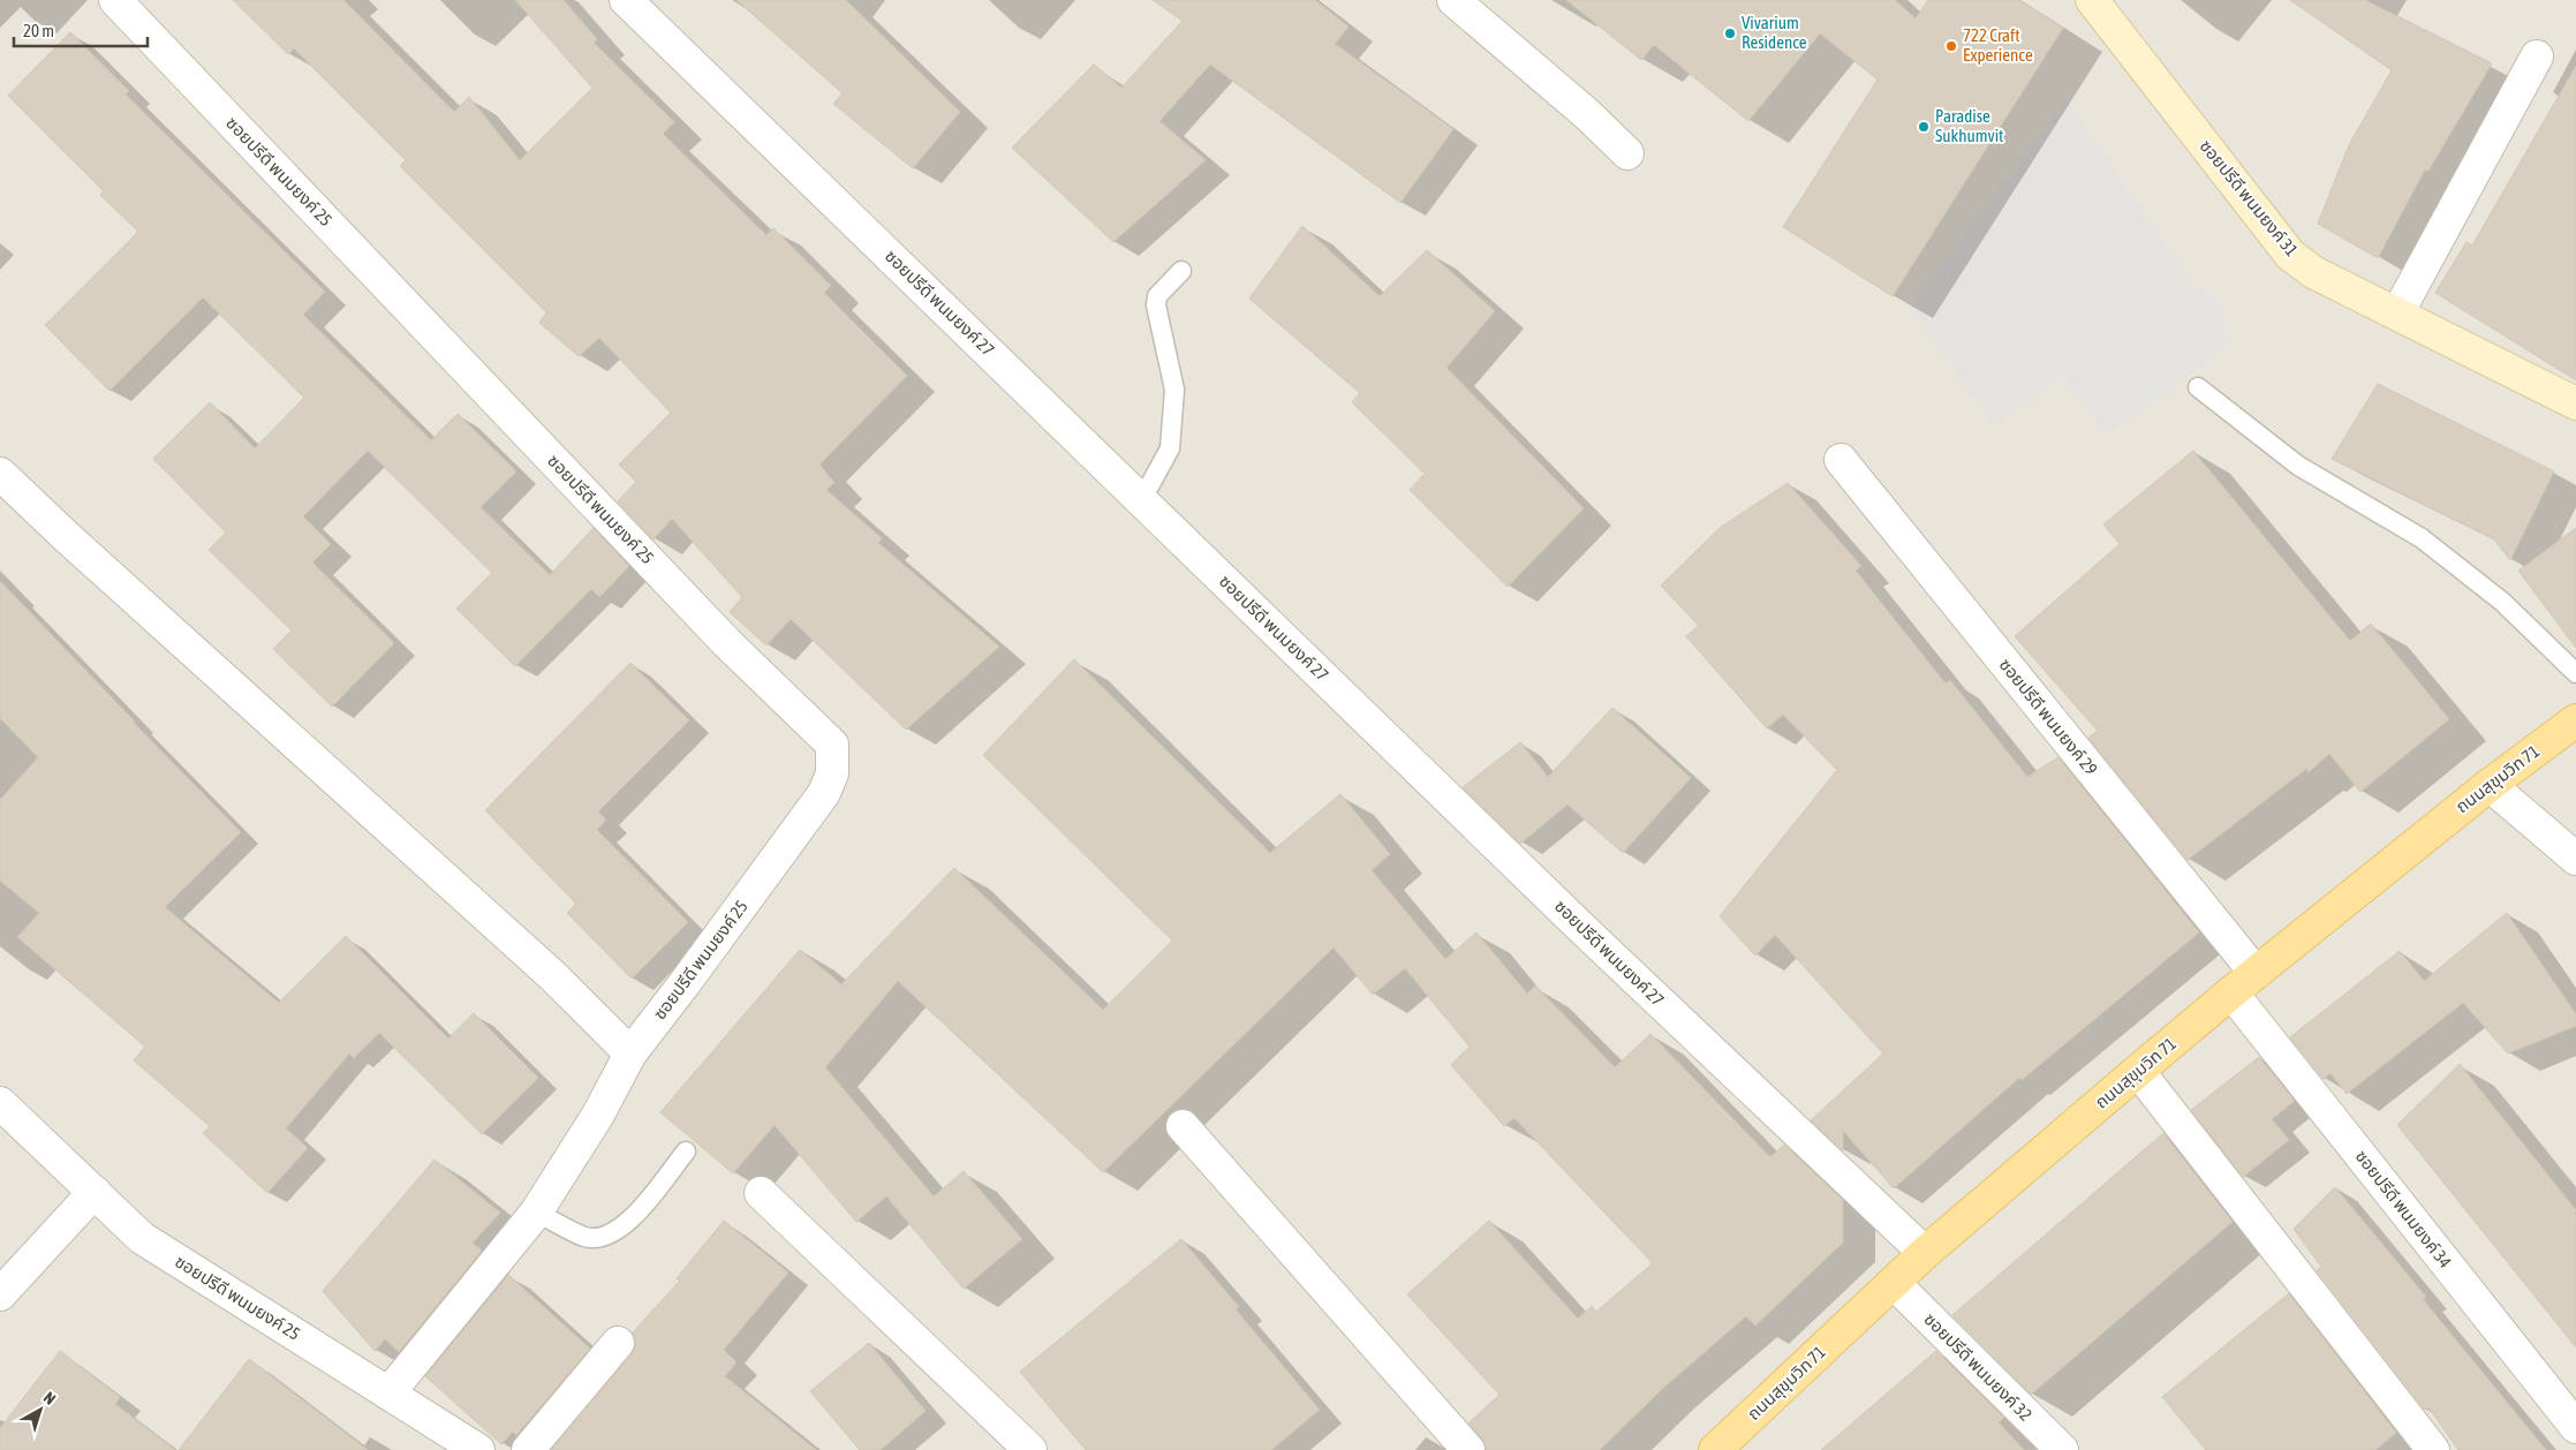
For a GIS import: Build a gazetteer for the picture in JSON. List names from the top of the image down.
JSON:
{
  "streets": {
    "main road": ["ถนนสุขุมวิท 71"],
    "street": [
      "ซอยปรีดี พนมยงค์ 25",
      "ซอยปรีดี พนมยงค์ 31",
      "ซอยปรีดี พนมยงค์ 27",
      "ซอยปรีดี พนมยงค์ 29",
      "ซอยปรีดี พนมยงค์ 34",
      "ซอยปรีดี พนมยงค์ 32"
    ]
  },
  "crossings": [
    ["ซอยปรีดี พนมยงค์ 27", "ถนนสุขุมวิท 71"],
    ["ซอยปรีดี พนมยงค์ 29", "ถนนสุขุมวิท 71"],
    ["ถนนสุขุมวิท 71", "ซอยปรีดี พนมยงค์ 34"],
    ["ถนนสุขุมวิท 71", "ซอยปรีดี พนมยงค์ 32"]
  ],
  "places": ["Vivarium Residence", "722 Craft Experience", "Paradise Sukhumvit"],
  "scale_bar": "20 m",
  "north": "top right"
}
